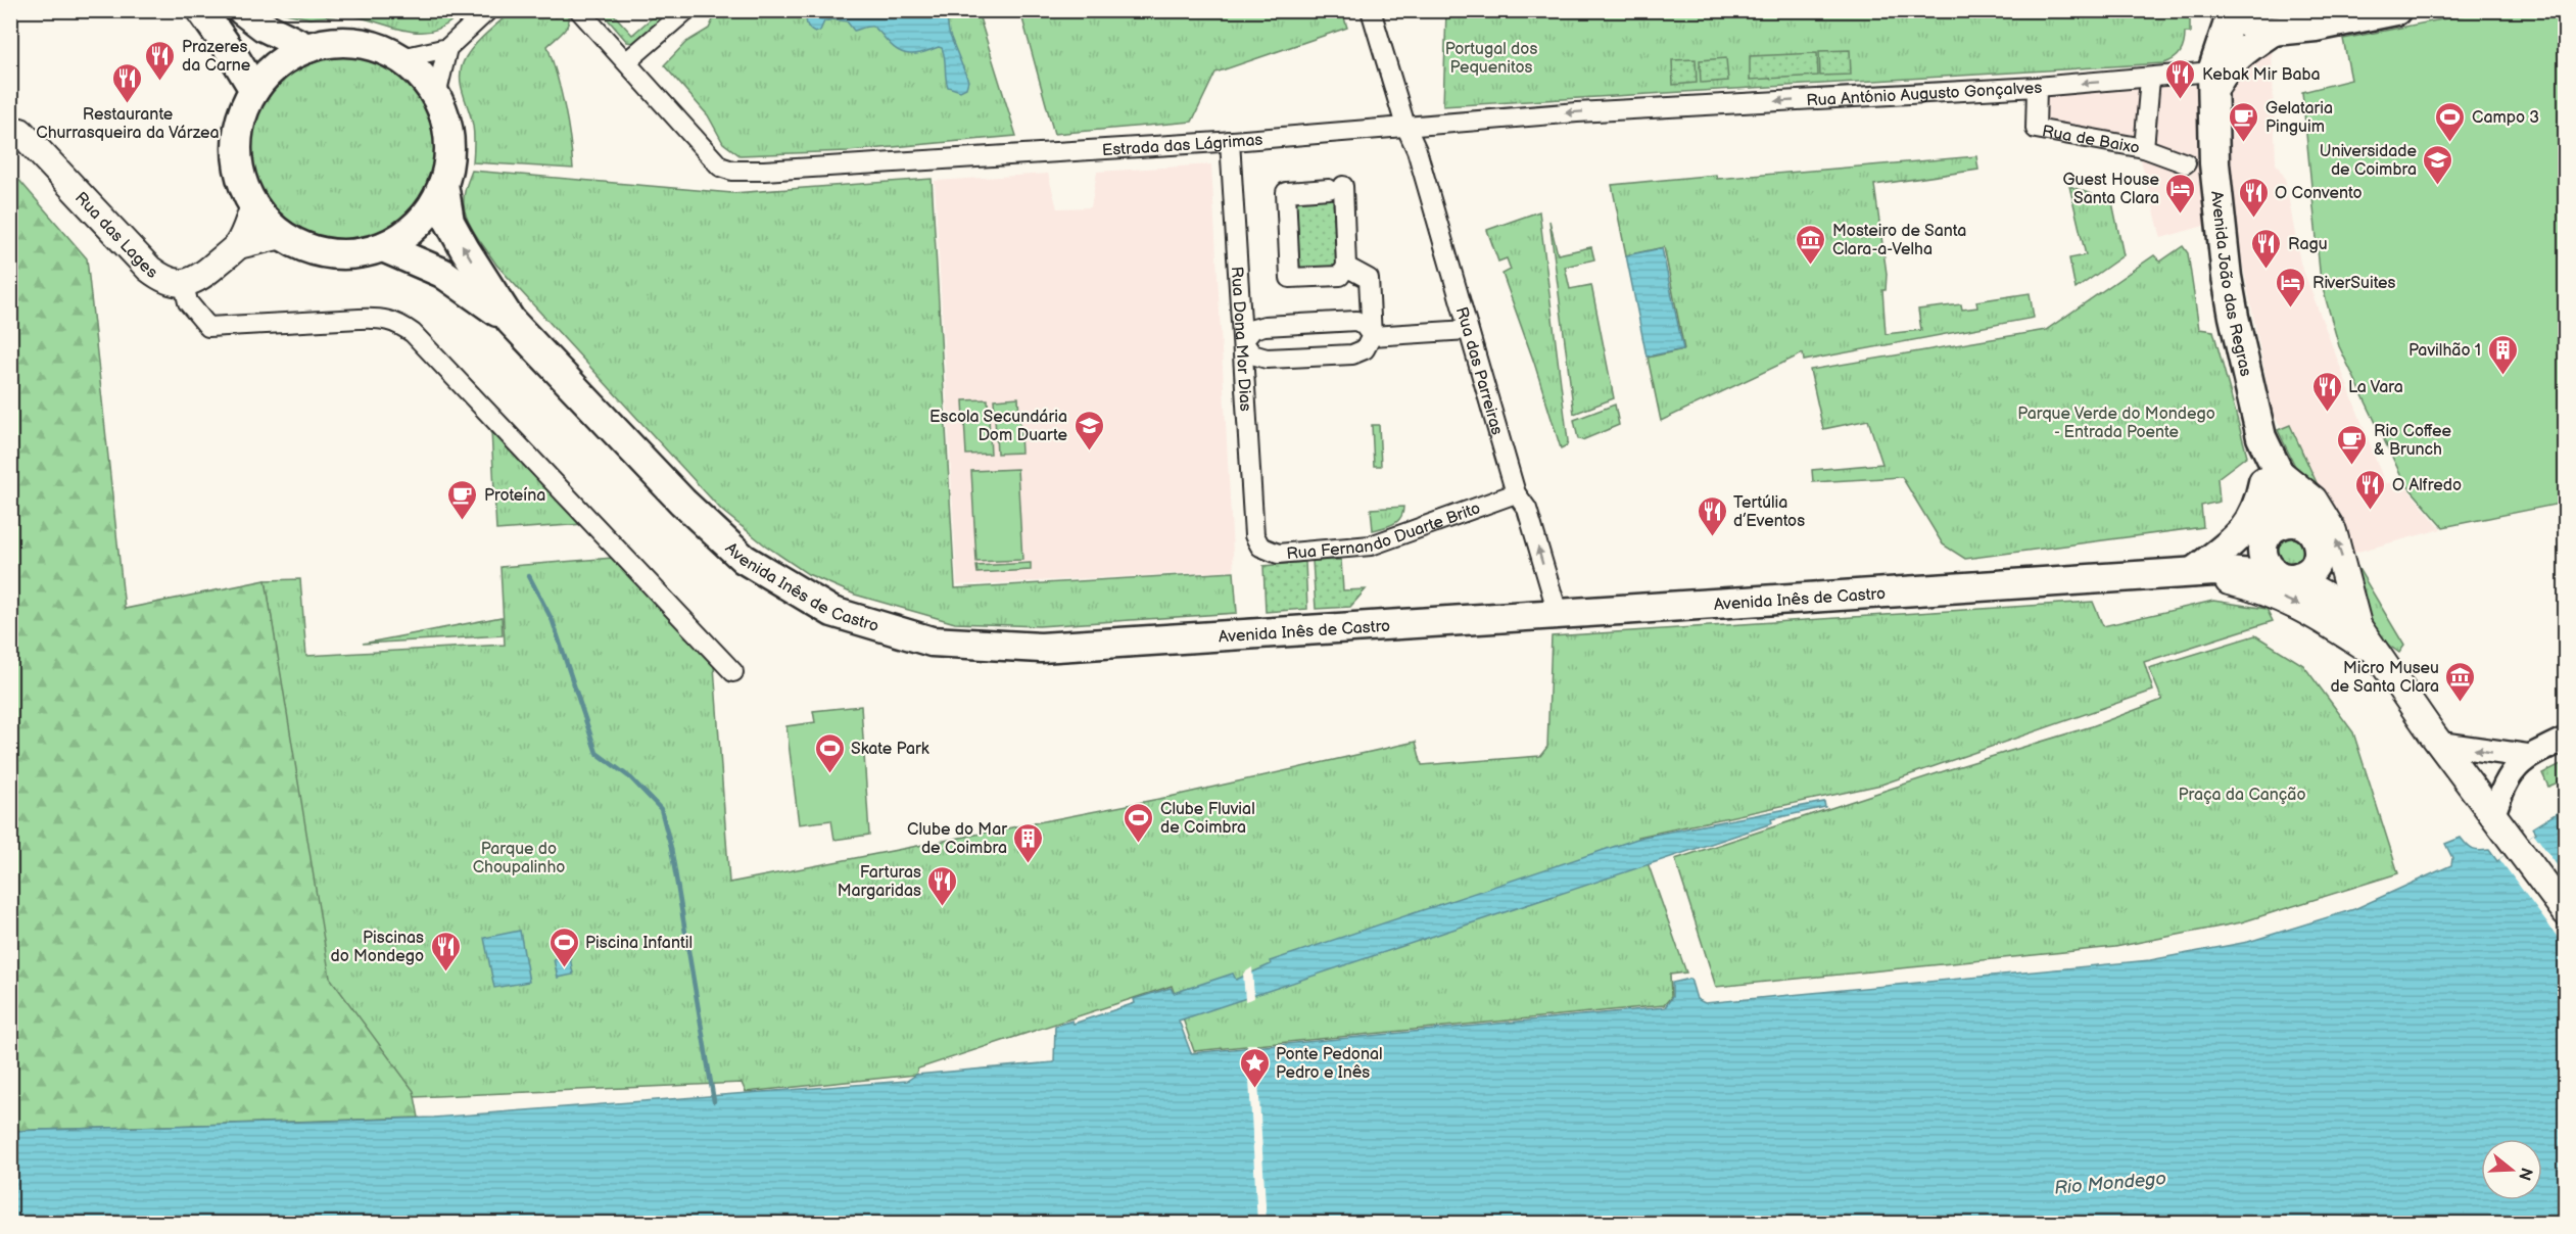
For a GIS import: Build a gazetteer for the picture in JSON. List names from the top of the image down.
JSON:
{
  "streets": {
    "main road": ["Rua das Lages", "Avenida João das Regras", "Avenida Inês de Castro"],
    "street": [
      "Rua António Augusto Gonçalves",
      "Rua de Baixo",
      "Estrada das Lágrimas",
      "Rua Dona Mor Dias",
      "Rua das Parreiras",
      "Rua Fernando Duarte Brito"
    ]
  },
  "crossings": [
    ["Rua António Augusto Gonçalves", "Rua de Baixo"],
    ["Rua António Augusto Gonçalves", "Estrada das Lágrimas"],
    ["Rua António Augusto Gonçalves", "Avenida João das Regras"],
    ["Estrada das Lágrimas", "Rua Dona Mor Dias"],
    ["Estrada das Lágrimas", "Rua das Parreiras"],
    ["Avenida João das Regras", "Avenida Inês de Castro"],
    ["Rua Dona Mor Dias", "Rua Fernando Duarte Brito"],
    ["Rua das Parreiras", "Rua Fernando Duarte Brito"],
    ["Rua das Parreiras", "Avenida Inês de Castro"]
  ],
  "one_way": ["Rua António Augusto Gonçalves"],
  "water": ["Rio Mondego"],
  "parks": [
    "Portugal dos Pequenitos",
    "Parque Verde do Mondego - Entrada Poente",
    "Praça da Canção",
    "Parque do Choupalinho"
  ],
  "places": {
    "restaurant": [
      "Prazeres da Carne",
      "Kebak Mir Baba",
      "Restaurante Churrasqueira da Várzea",
      "O Convento",
      "Ragu",
      "La Vara",
      "O Alfredo",
      "Tertúlia d’Eventos",
      "Farturas Margaridas",
      "Piscinas do Mondego"
    ],
    "cafe": ["Gelataria Pinguim", "Rio Coffee & Brunch", "Proteína"],
    "sports": [
      "Campo 3",
      "Skate Park",
      "Clube Fluvial de Coimbra",
      "Piscina Infantil"
    ],
    "school or university": ["Universidade de Coimbra", "Escola Secundária Dom Duarte"],
    "hotel": ["Guest House Santa Clara", "RiverSuites"],
    "museum": ["Mosteiro de Santa Clara-a-Velha", "Micro Museu de Santa Clara"],
    "building": ["Pavilhão 1", "Clube do Mar de Coimbra"],
    "place": ["Ponte Pedonal Pedro e Inês"]
  },
  "north": "right"
}
